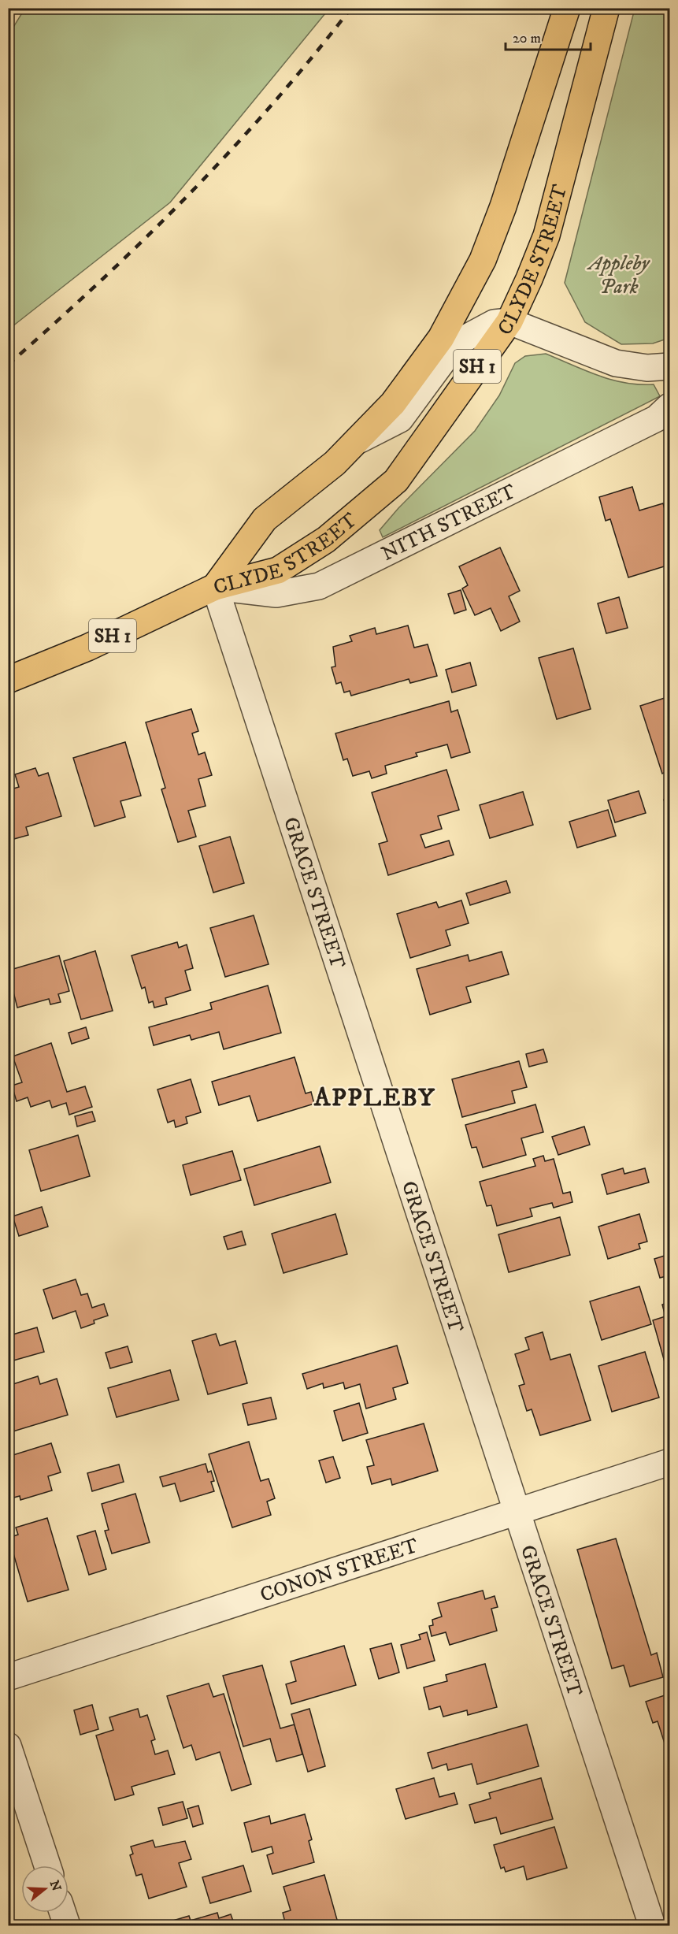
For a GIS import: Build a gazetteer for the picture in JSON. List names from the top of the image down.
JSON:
{
  "streets": {
    "highway": ["CLYDE STREET", "SH 1"],
    "street": ["NITH STREET", "GRACE STREET", "CONON STREET"]
  },
  "crossings": [
    ["CLYDE STREET", "SH 1"],
    ["CLYDE STREET", "NITH STREET"],
    ["CLYDE STREET", "GRACE STREET"],
    ["SH 1", "NITH STREET"],
    ["SH 1", "GRACE STREET"],
    ["NITH STREET", "GRACE STREET"],
    ["GRACE STREET", "CONON STREET"]
  ],
  "districts": ["APPLEBY"],
  "parks": ["Appleby Park"],
  "scale_bar": "20 m",
  "north": "right"
}
